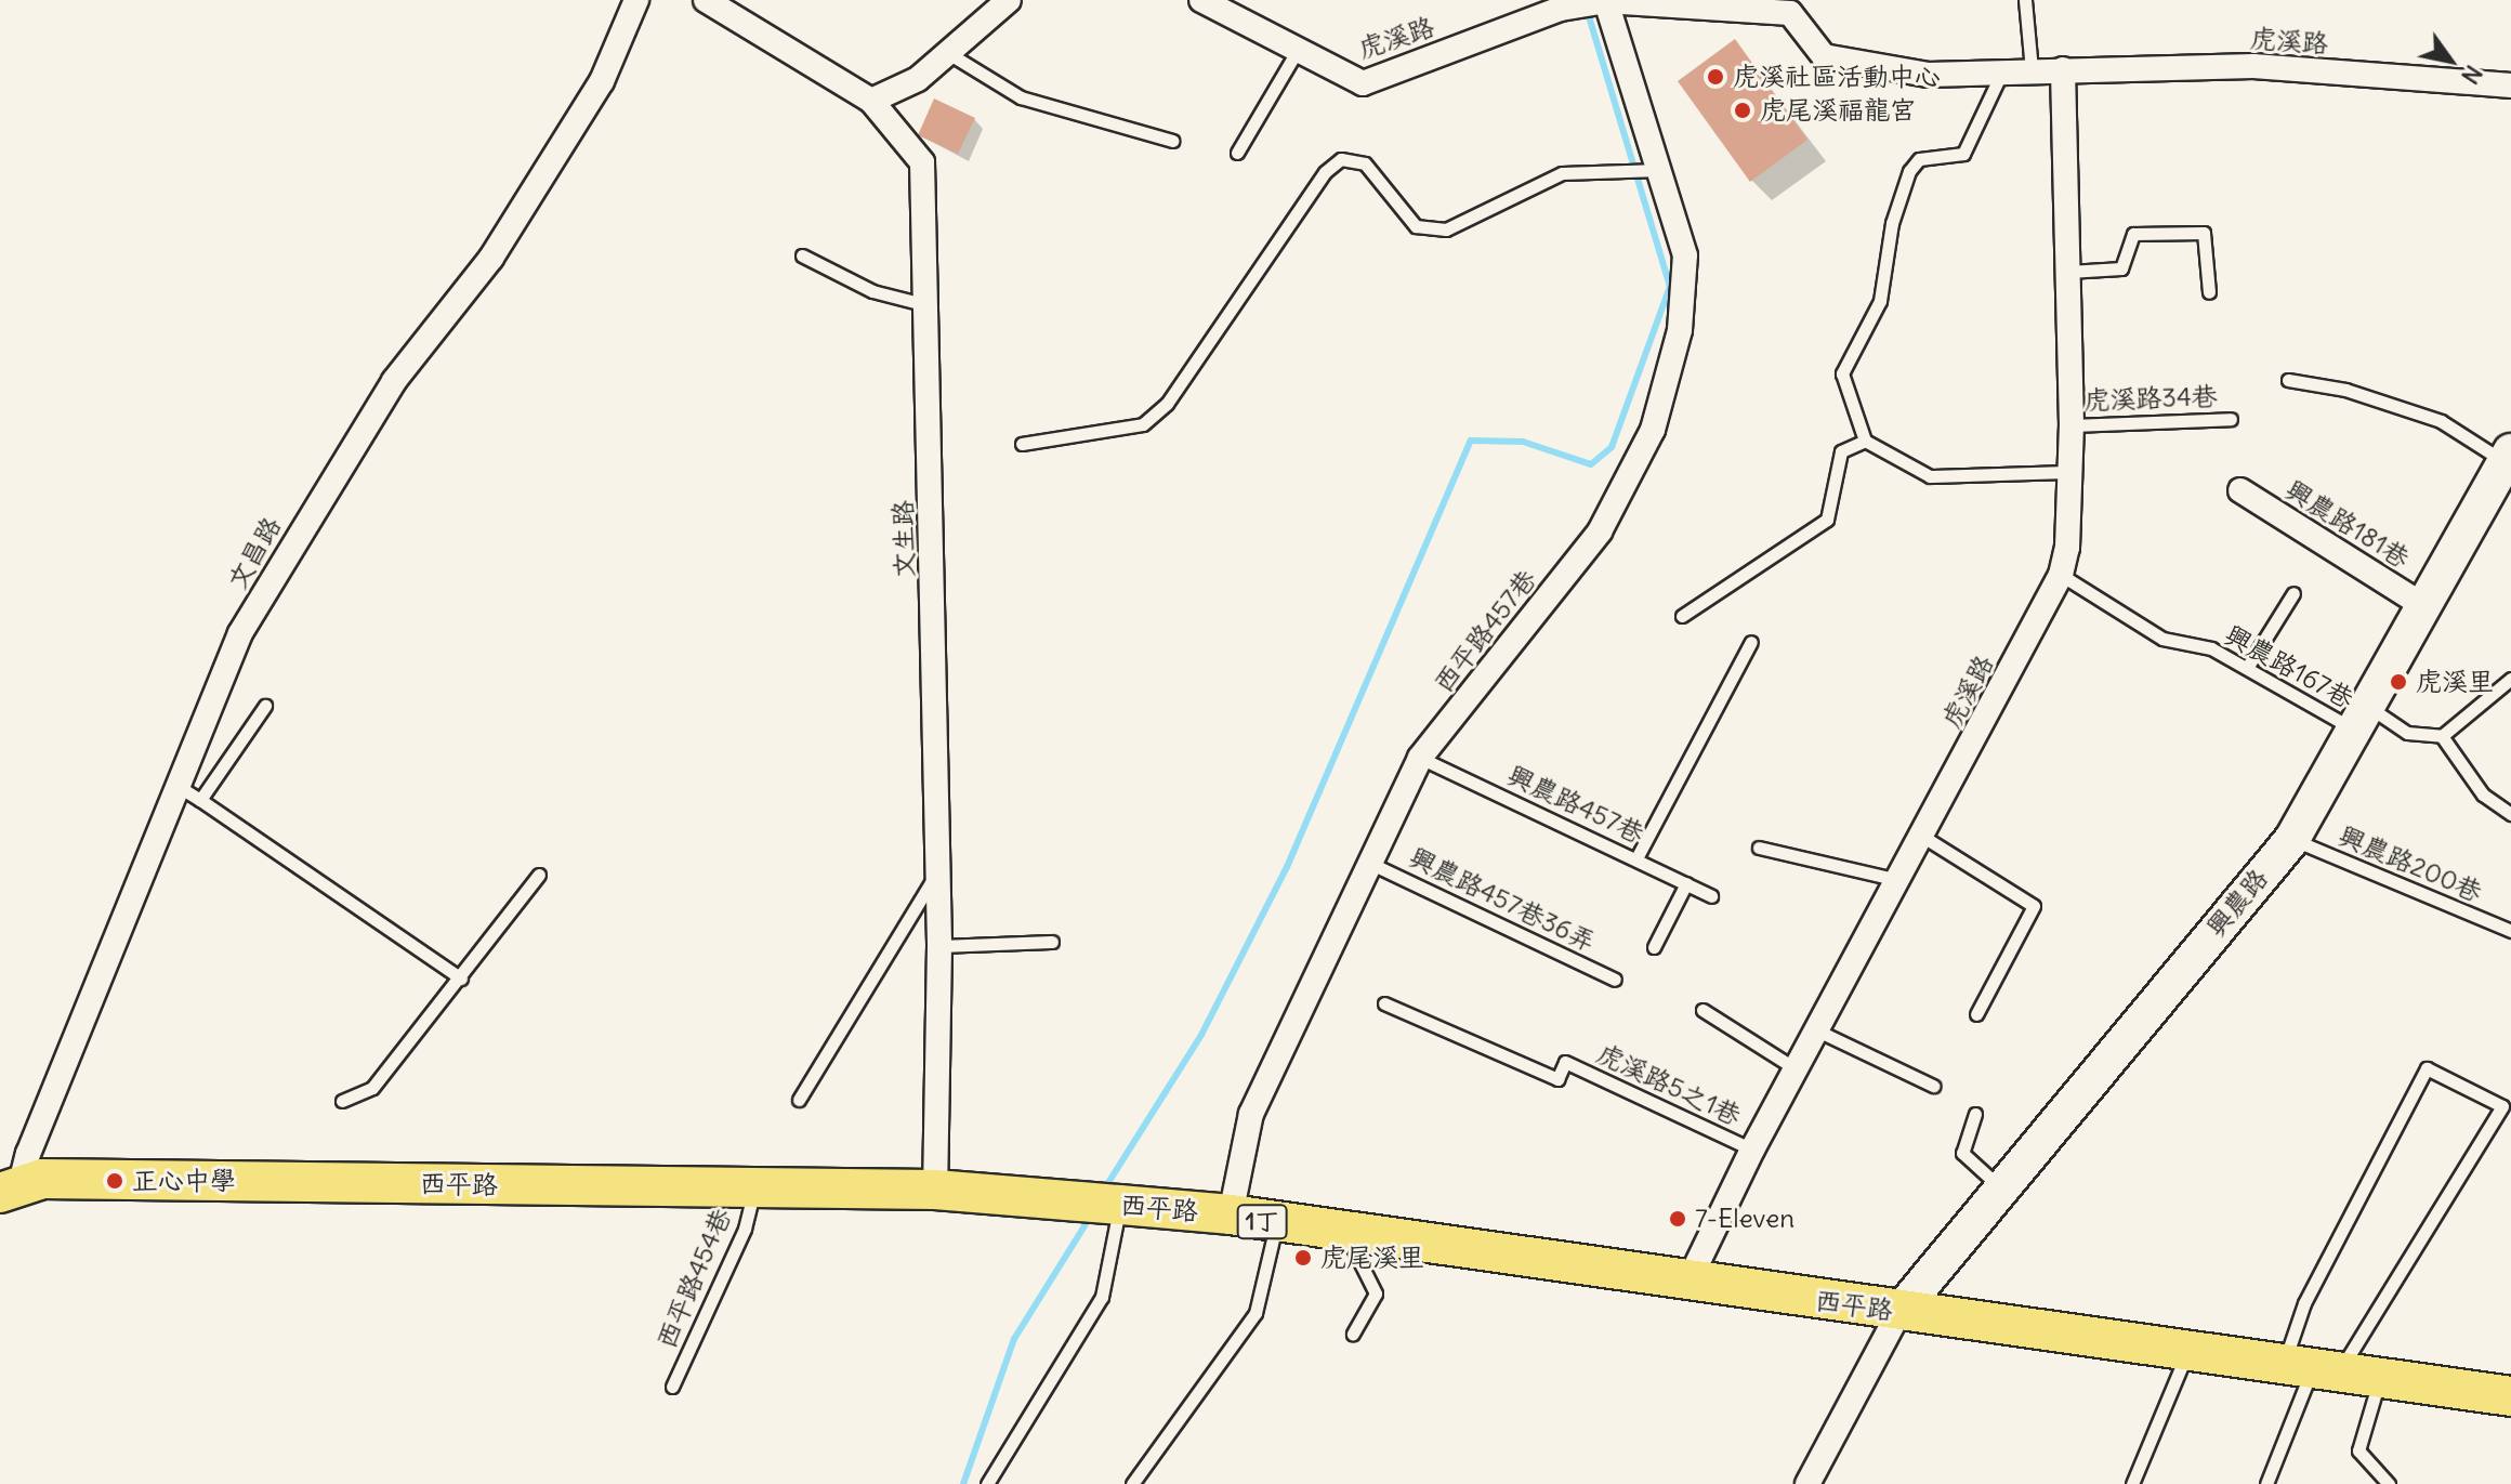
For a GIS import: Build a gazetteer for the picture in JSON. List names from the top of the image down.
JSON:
{
  "streets": {
    "main road": ["西平路", "1丁"],
    "street": [
      "虎溪路",
      "興農路181巷",
      "文生路",
      "文昌路",
      "西平路457巷",
      "興農路"
    ],
    "lane": [
      "虎溪路34巷",
      "興農路167巷",
      "興農路457巷",
      "興農路200巷",
      "興農路457巷36弄",
      "虎溪路5之1巷",
      "西平路454巷"
    ]
  },
  "crossings": [
    ["虎溪路", "虎溪路34巷"],
    ["虎溪路", "西平路457巷"],
    ["虎溪路", "興農路167巷"],
    ["虎溪路", "虎溪路5之1巷"],
    ["虎溪路", "西平路"],
    ["興農路181巷", "興農路"],
    ["文生路", "西平路"],
    ["文昌路", "西平路"],
    ["西平路457巷", "興農路457巷"],
    ["西平路457巷", "興農路457巷36弄"],
    ["西平路457巷", "西平路"],
    ["興農路167巷", "興農路"],
    ["興農路200巷", "興農路"],
    ["興農路", "西平路"],
    ["西平路", "西平路454巷"]
  ],
  "places": [
    "虎溪社區活動中心",
    "虎尾溪福龍宮",
    "虎溪里",
    "正心中學",
    "7-Eleven",
    "虎尾溪里"
  ],
  "north": "bottom right"
}
